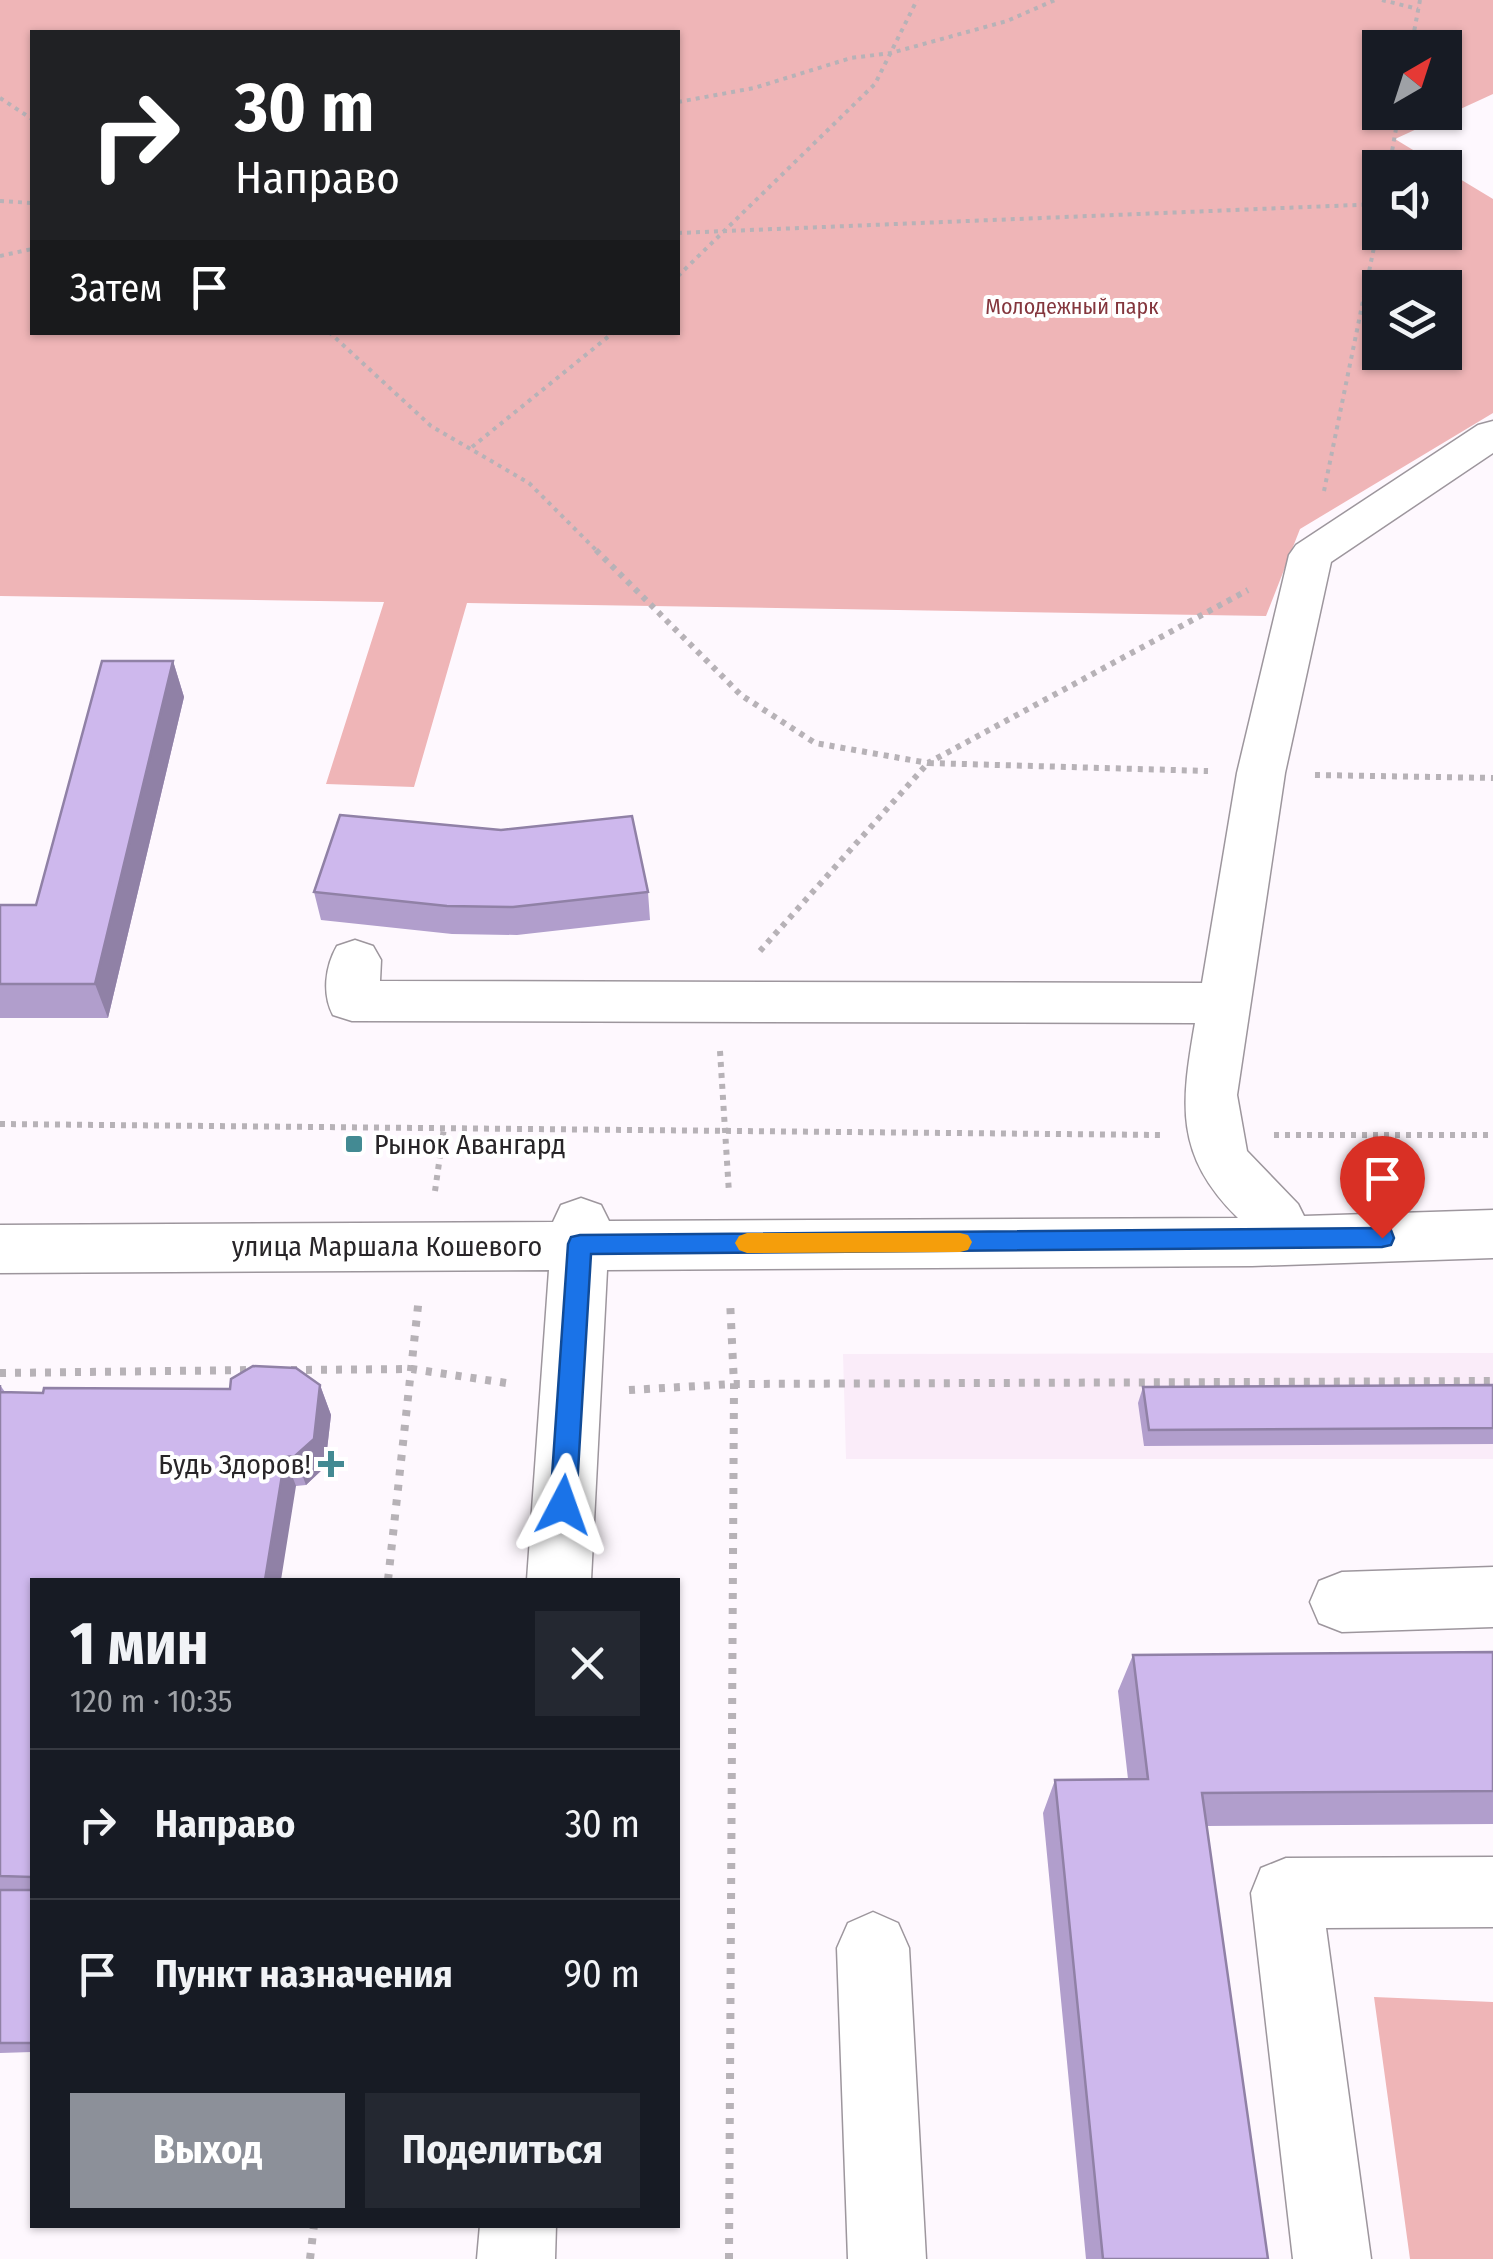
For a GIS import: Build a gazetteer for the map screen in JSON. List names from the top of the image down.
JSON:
{
  "streets": {
    "street": ["улица Маршала Кошевого"]
  },
  "parks": ["Молодежный парк"],
  "places": {
    "transit": ["Рынок Авангард"],
    "health": ["Будь Здоров!"]
  },
  "north": "top right",
  "page": {
    "turn": ["30 m", "Направо"],
    "then": "Затем",
    "heading": ["1 мин", "120 m · 10:35"],
    "list": [
      {
        "name": "Направо",
        "value": "30 m"
      },
      {
        "name": "Пункт назначения",
        "value": "90 m"
      }
    ],
    "buttons": ["Выход", "Поделиться"]
  }
}
